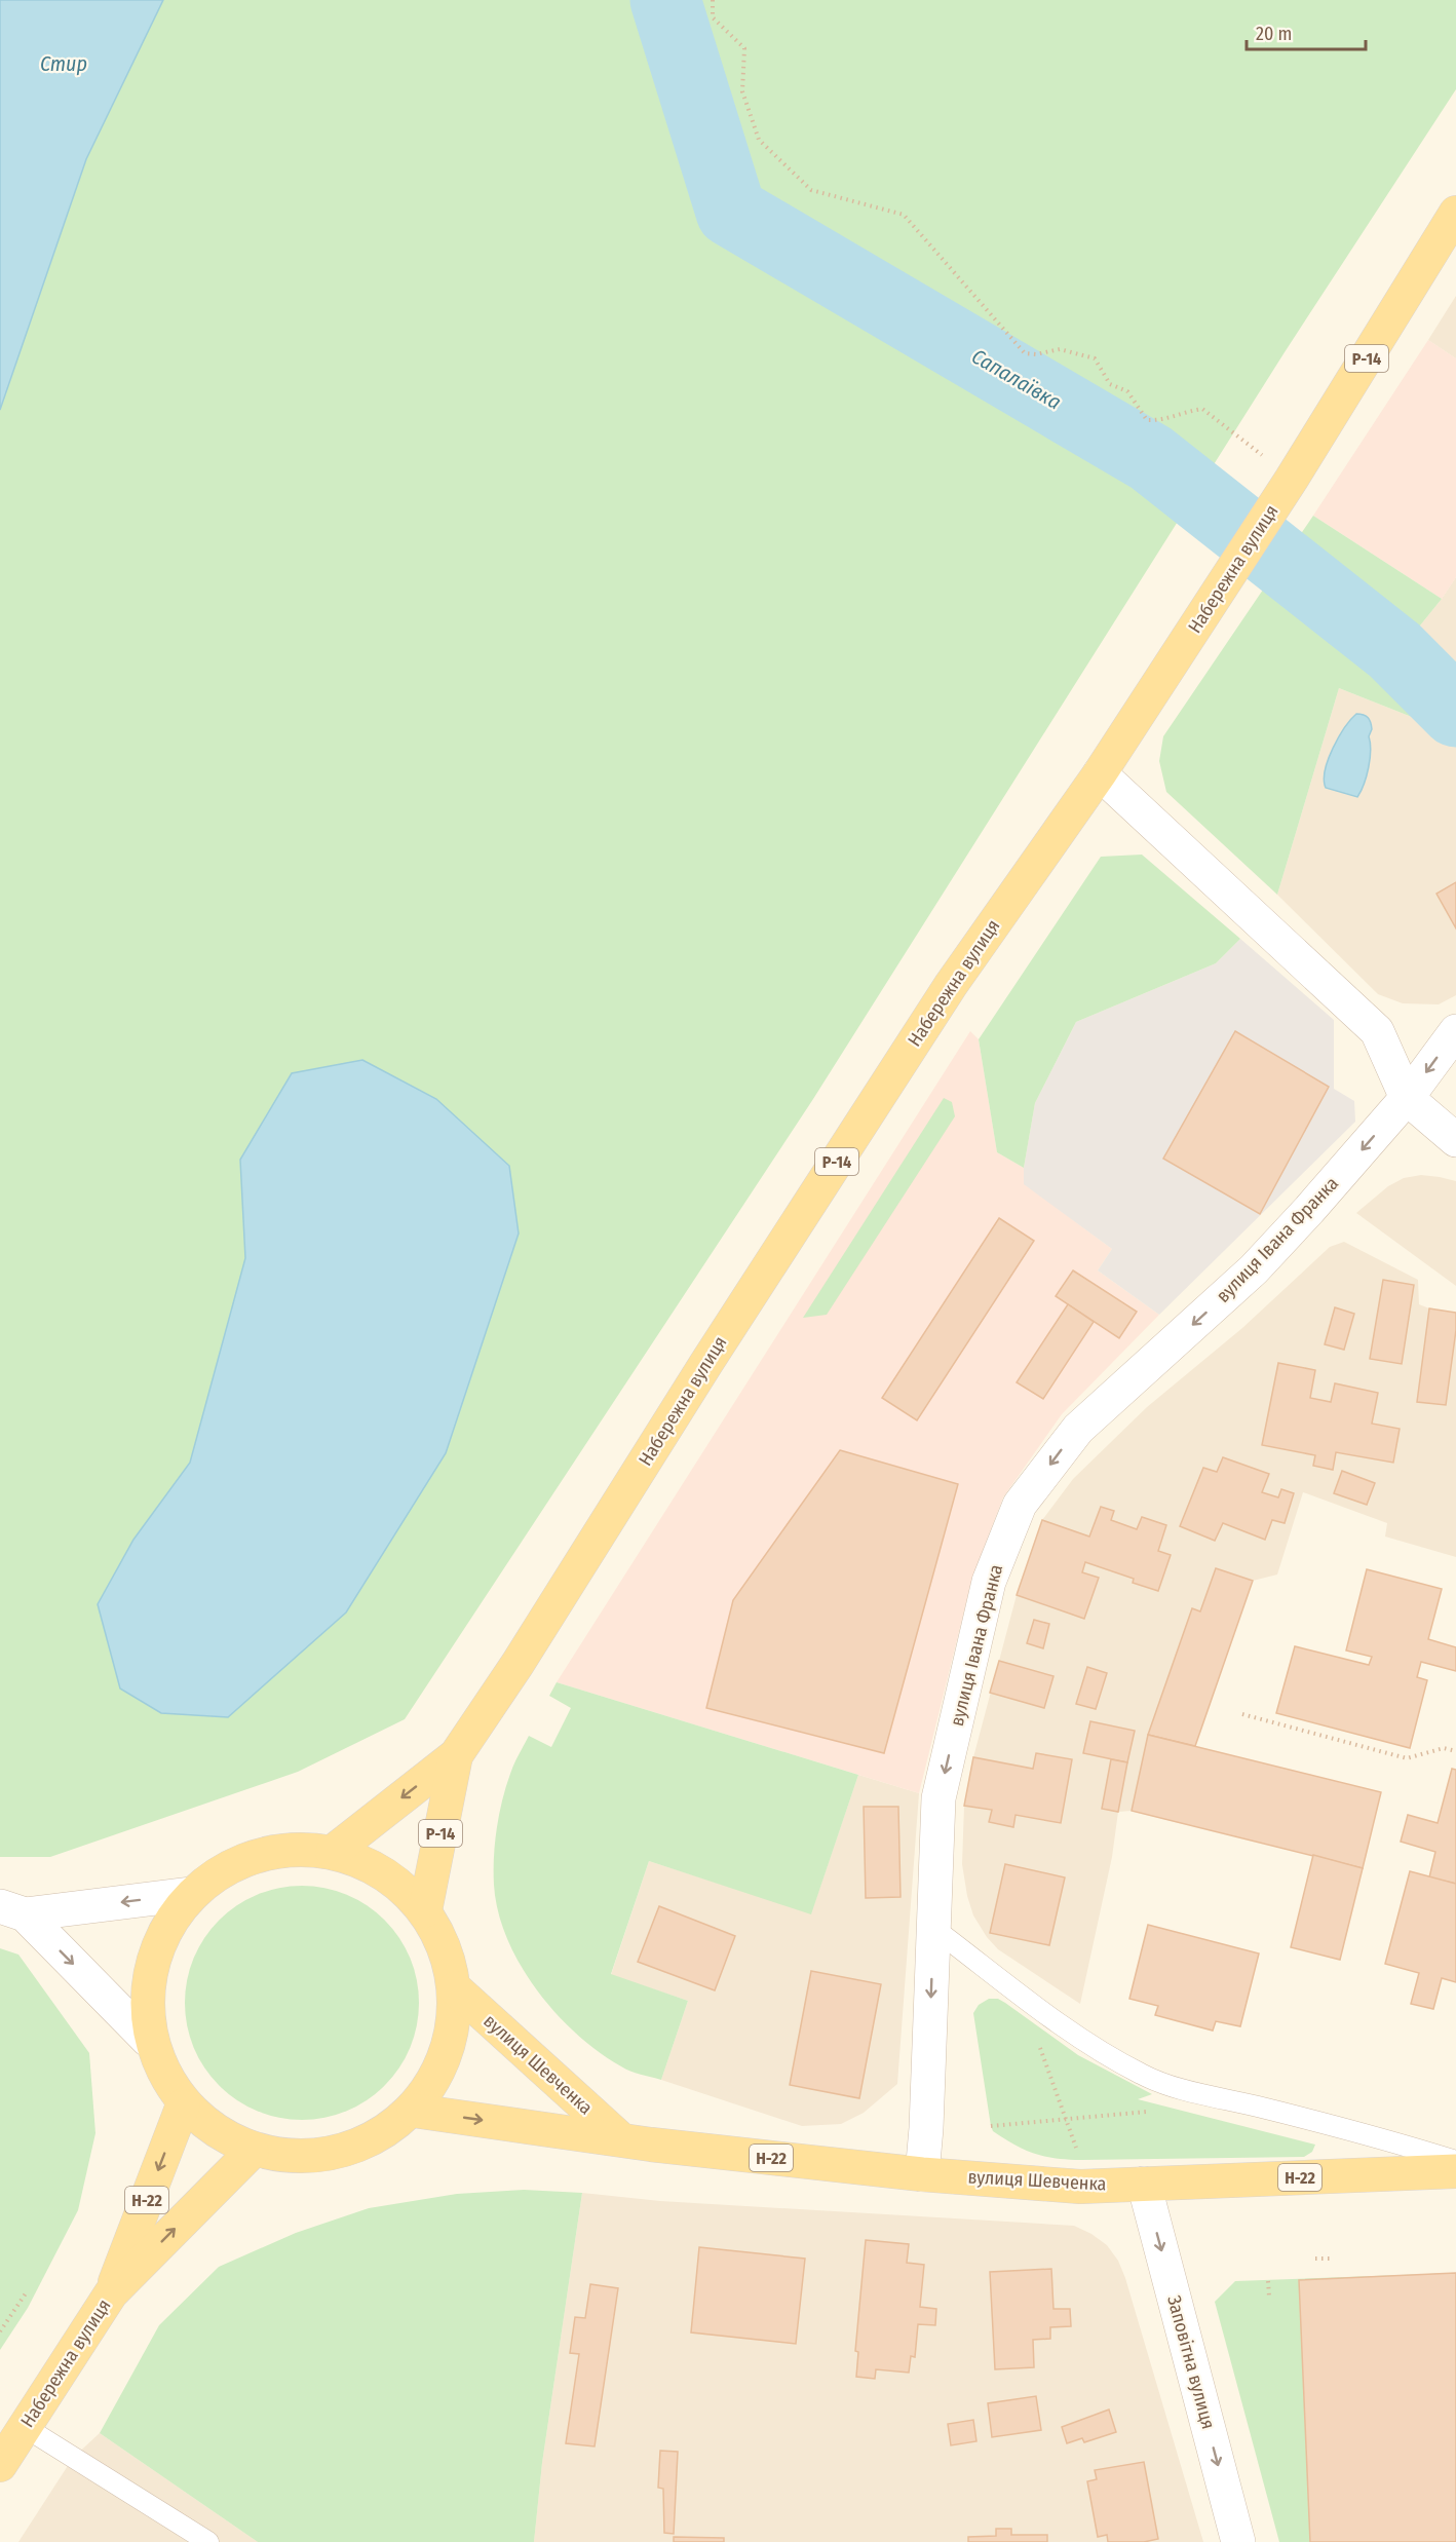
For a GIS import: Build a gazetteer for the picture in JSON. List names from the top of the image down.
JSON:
{
  "streets": {
    "main road": [
      "Р-14",
      "Набережна вулиця",
      "вулиця Шевченка",
      "Н-22"
    ],
    "street": ["вулиця Івана Франка", "Заповітна вулиця"]
  },
  "crossings": [
    ["вулиця Івана Франка", "вулиця Шевченка"],
    ["вулиця Шевченка", "Заповітна вулиця"]
  ],
  "one_way": ["вулиця Івана Франка", "Заповітна вулиця"],
  "water": ["Стир", "Сапалаївка"],
  "scale_bar": "20 m"
}
